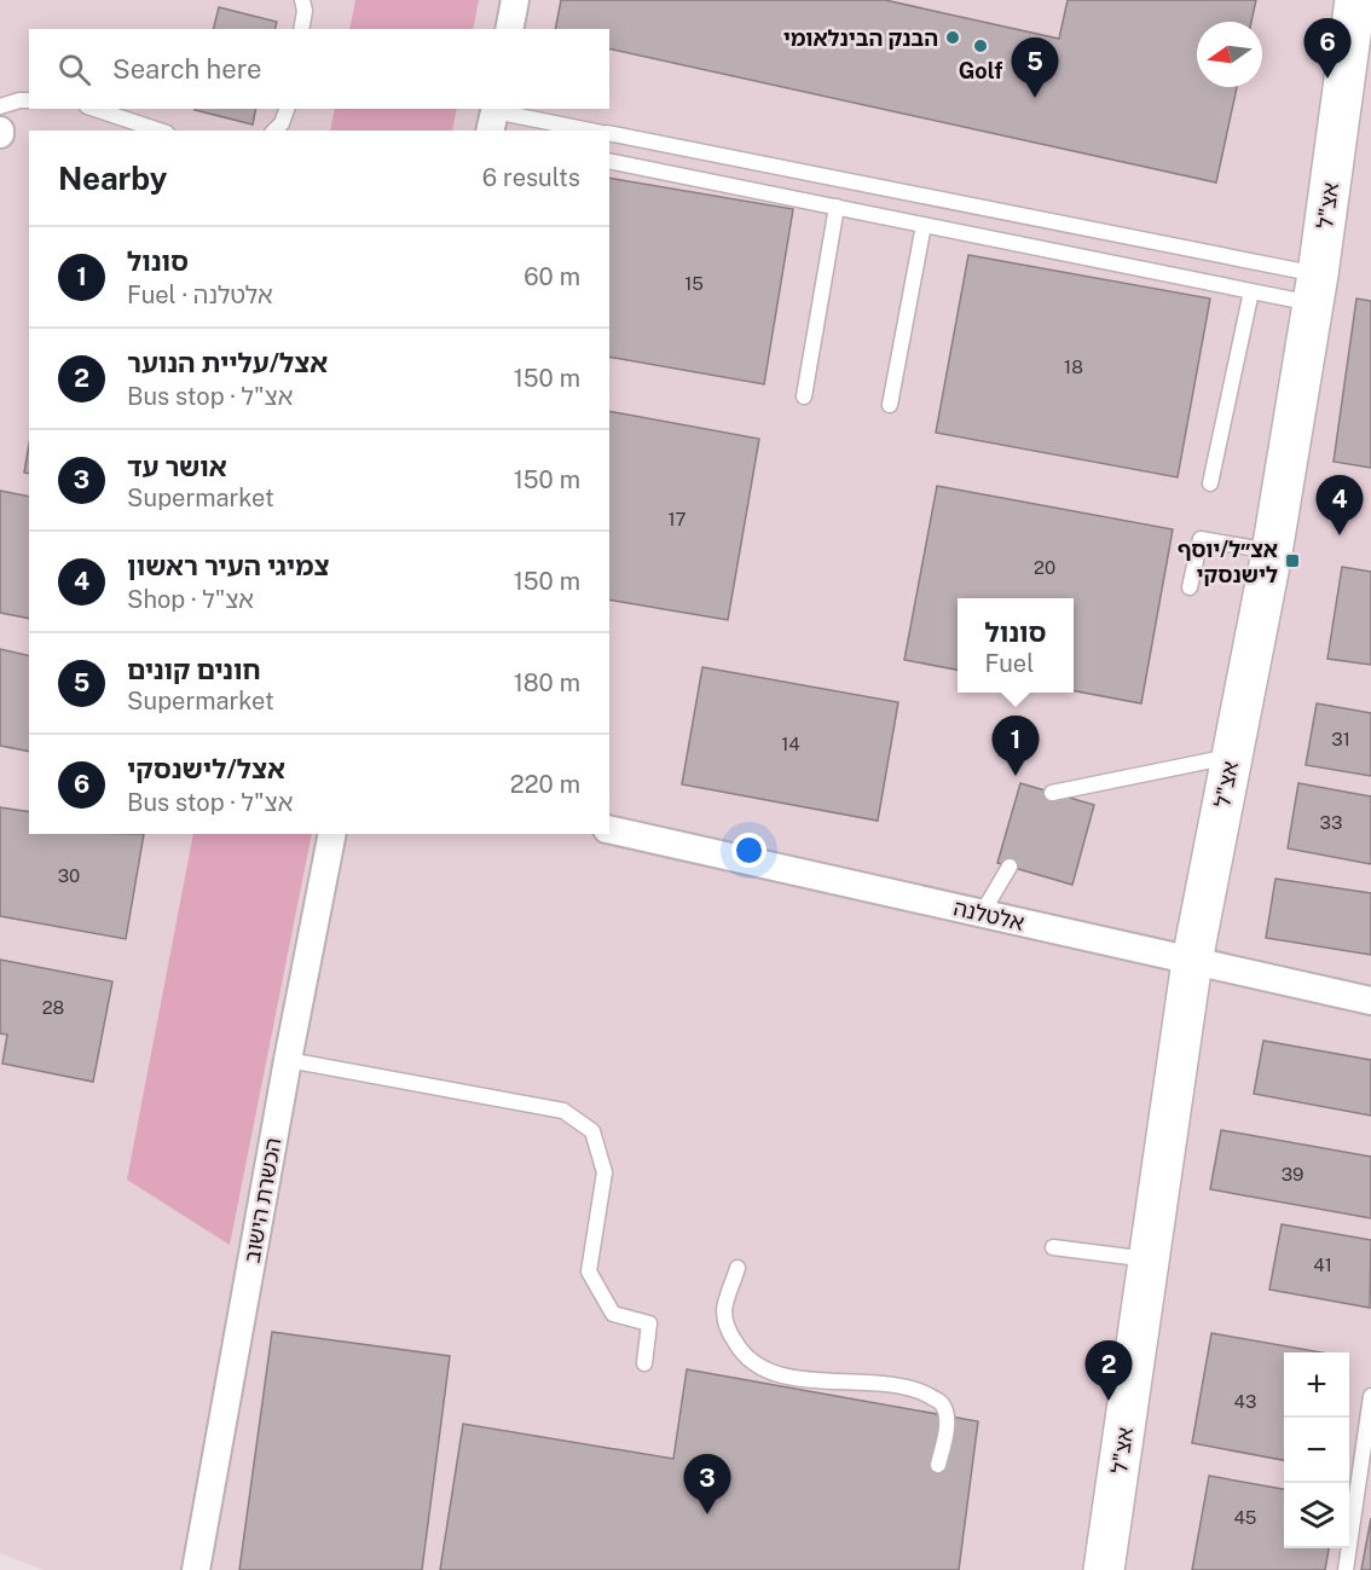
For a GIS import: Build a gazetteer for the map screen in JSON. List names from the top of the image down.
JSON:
{
  "streets": {
    "street": ["אצ\"ל", "אלטלנה", "הכשרת הישוב"]
  },
  "crossings": [
    ["אצ\"ל", "אלטלנה"]
  ],
  "places": {
    "other": ["הבנק הבינלאומי", "Golf"],
    "transit": ["אצ״ל/יוסף לישנסקי"]
  },
  "house_numbers": [
    "15",
    "18",
    "17",
    "20",
    "31",
    "14",
    "33",
    "30",
    "28",
    "39",
    "41",
    "43",
    "45"
  ],
  "north": "left",
  "page": {
    "pins": [
      "6",
      "5",
      "4",
      "1",
      "2",
      "3"
    ],
    "search": "Search here",
    "heading": ["Nearby", "6 results"],
    "list": [
      {
        "mark": "1",
        "name": "סונול",
        "note": "Fuel · אלטלנה",
        "value": "60 m"
      },
      {
        "mark": "2",
        "name": "אצל/עליית הנוער",
        "note": "Bus stop · אצ\"ל",
        "value": "150 m"
      },
      {
        "mark": "3",
        "name": "אושר עד",
        "note": "Supermarket",
        "value": "150 m"
      },
      {
        "mark": "4",
        "name": "צמיגי העיר ראשון",
        "note": "Shop · אצ\"ל",
        "value": "150 m"
      },
      {
        "mark": "5",
        "name": "חונים קונים",
        "note": "Supermarket",
        "value": "180 m"
      },
      {
        "mark": "6",
        "name": "אצל/לישנסקי",
        "note": "Bus stop · אצ\"ל",
        "value": "220 m"
      }
    ],
    "popup": ["סונול", "Fuel"],
    "map_buttons": ["+", "−"]
  }
}
